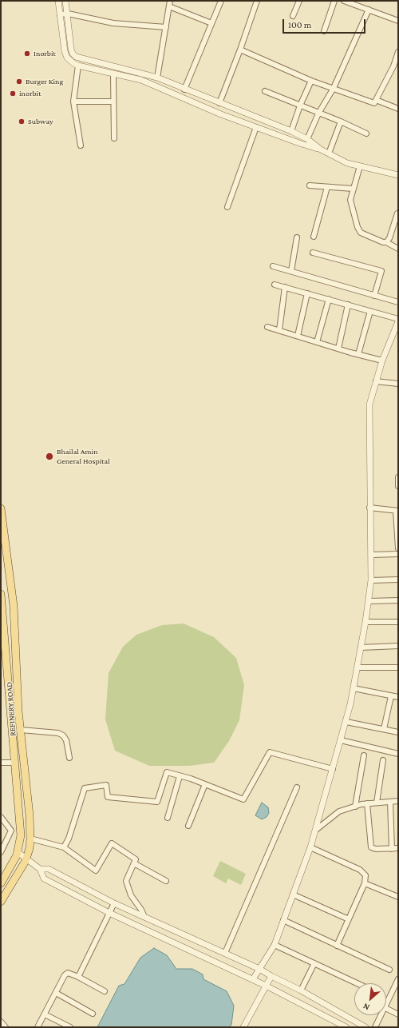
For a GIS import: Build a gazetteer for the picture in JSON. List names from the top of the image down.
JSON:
{
  "streets": {
    "main road": ["REFINERY ROAD"]
  },
  "places": [
    "Inorbit",
    "Burger King",
    "inorbit",
    "Subway",
    "Bhailal Amin General Hospital"
  ],
  "scale_bar": "100 m",
  "north": "bottom left"
}
